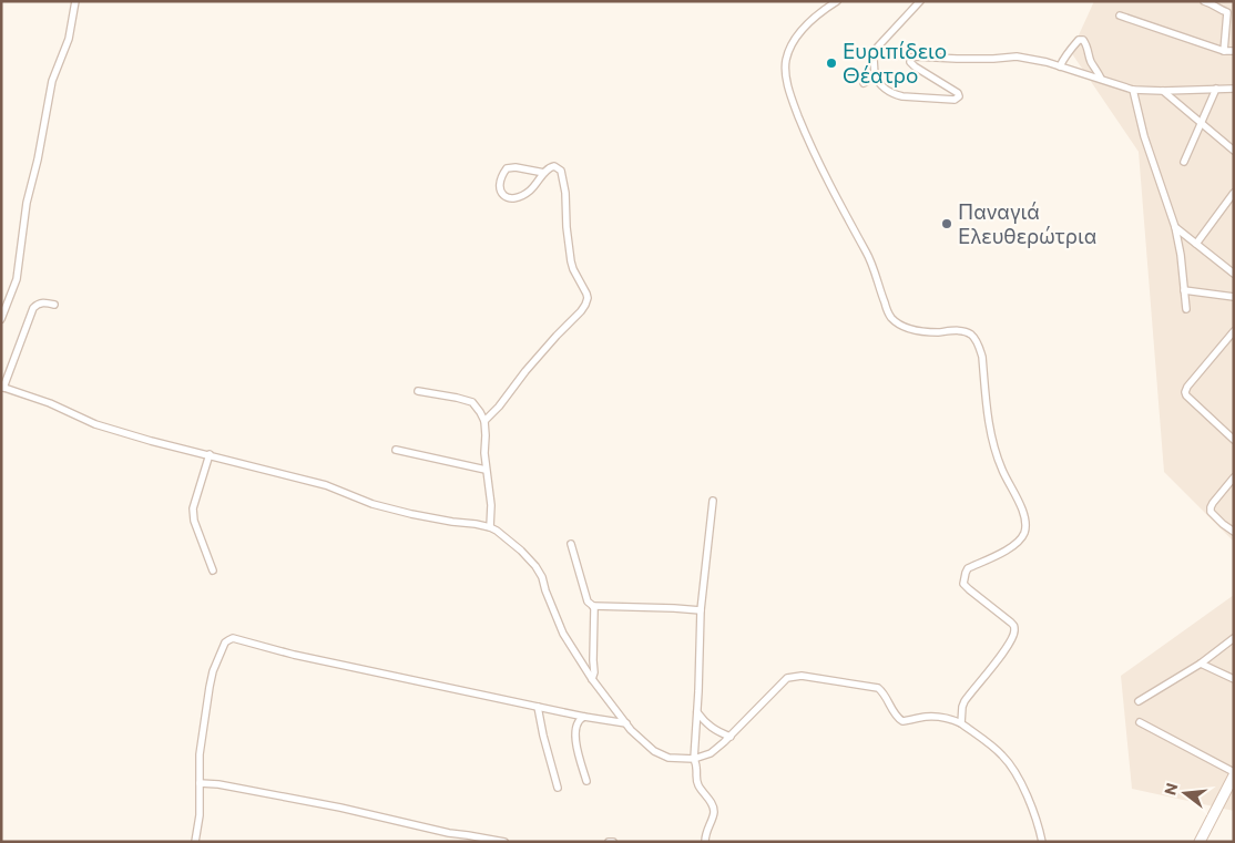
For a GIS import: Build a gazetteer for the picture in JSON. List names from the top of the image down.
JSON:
{
  "places": ["Ευριπίδειο Θέατρο", "Παναγιά Ελευθερώτρια"],
  "north": "left"
}
